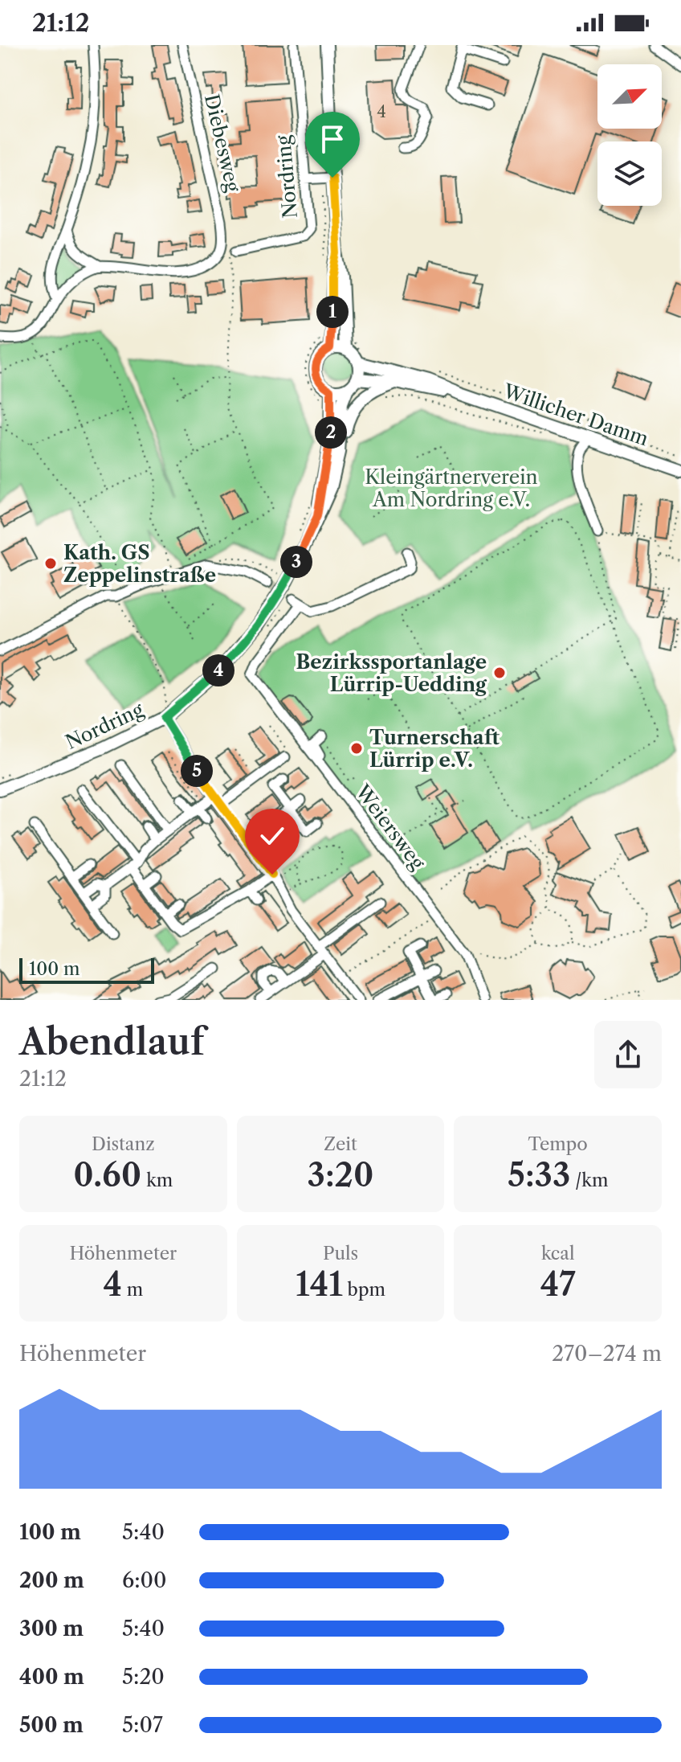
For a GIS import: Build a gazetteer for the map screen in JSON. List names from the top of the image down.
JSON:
{
  "streets": {
    "main road": ["Nordring", "Willicher Damm"],
    "street": ["Diebesweg", "Weiersweg"]
  },
  "crossings": [
    ["Diebesweg", "Nordring"],
    ["Nordring", "Willicher Damm"]
  ],
  "parks": ["Kleingärtnerverein Am Nordring e.V."],
  "places": ["Kath. GS Zeppelinstraße", "Bezirkssportanlage Lürrip-Uedding", "Turnerschaft Lürrip e.V."],
  "house_numbers": ["4"],
  "scale_bar": "100 m",
  "north": "top right",
  "page": {
    "status": "21:12",
    "pins": [
      "1",
      "2",
      "3",
      "4",
      "5"
    ],
    "scale": "100 m",
    "heading": ["Abendlauf", "21:12"],
    "stats": [
      ["Distanz", "0.60 km"],
      ["Zeit", "3:20"],
      ["Tempo", "5:33 /km"],
      ["Höhenmeter", "4 m"],
      ["Puls", "141 bpm"],
      ["kcal", "47"]
    ],
    "chart": ["Höhenmeter", "270–274 m"],
    "list": [
      {
        "name": "100 m",
        "note": "5:40"
      },
      {
        "name": "200 m",
        "note": "6:00"
      },
      {
        "name": "300 m",
        "note": "5:40"
      },
      {
        "name": "400 m",
        "note": "5:20"
      },
      {
        "name": "500 m",
        "note": "5:07"
      }
    ]
  }
}
